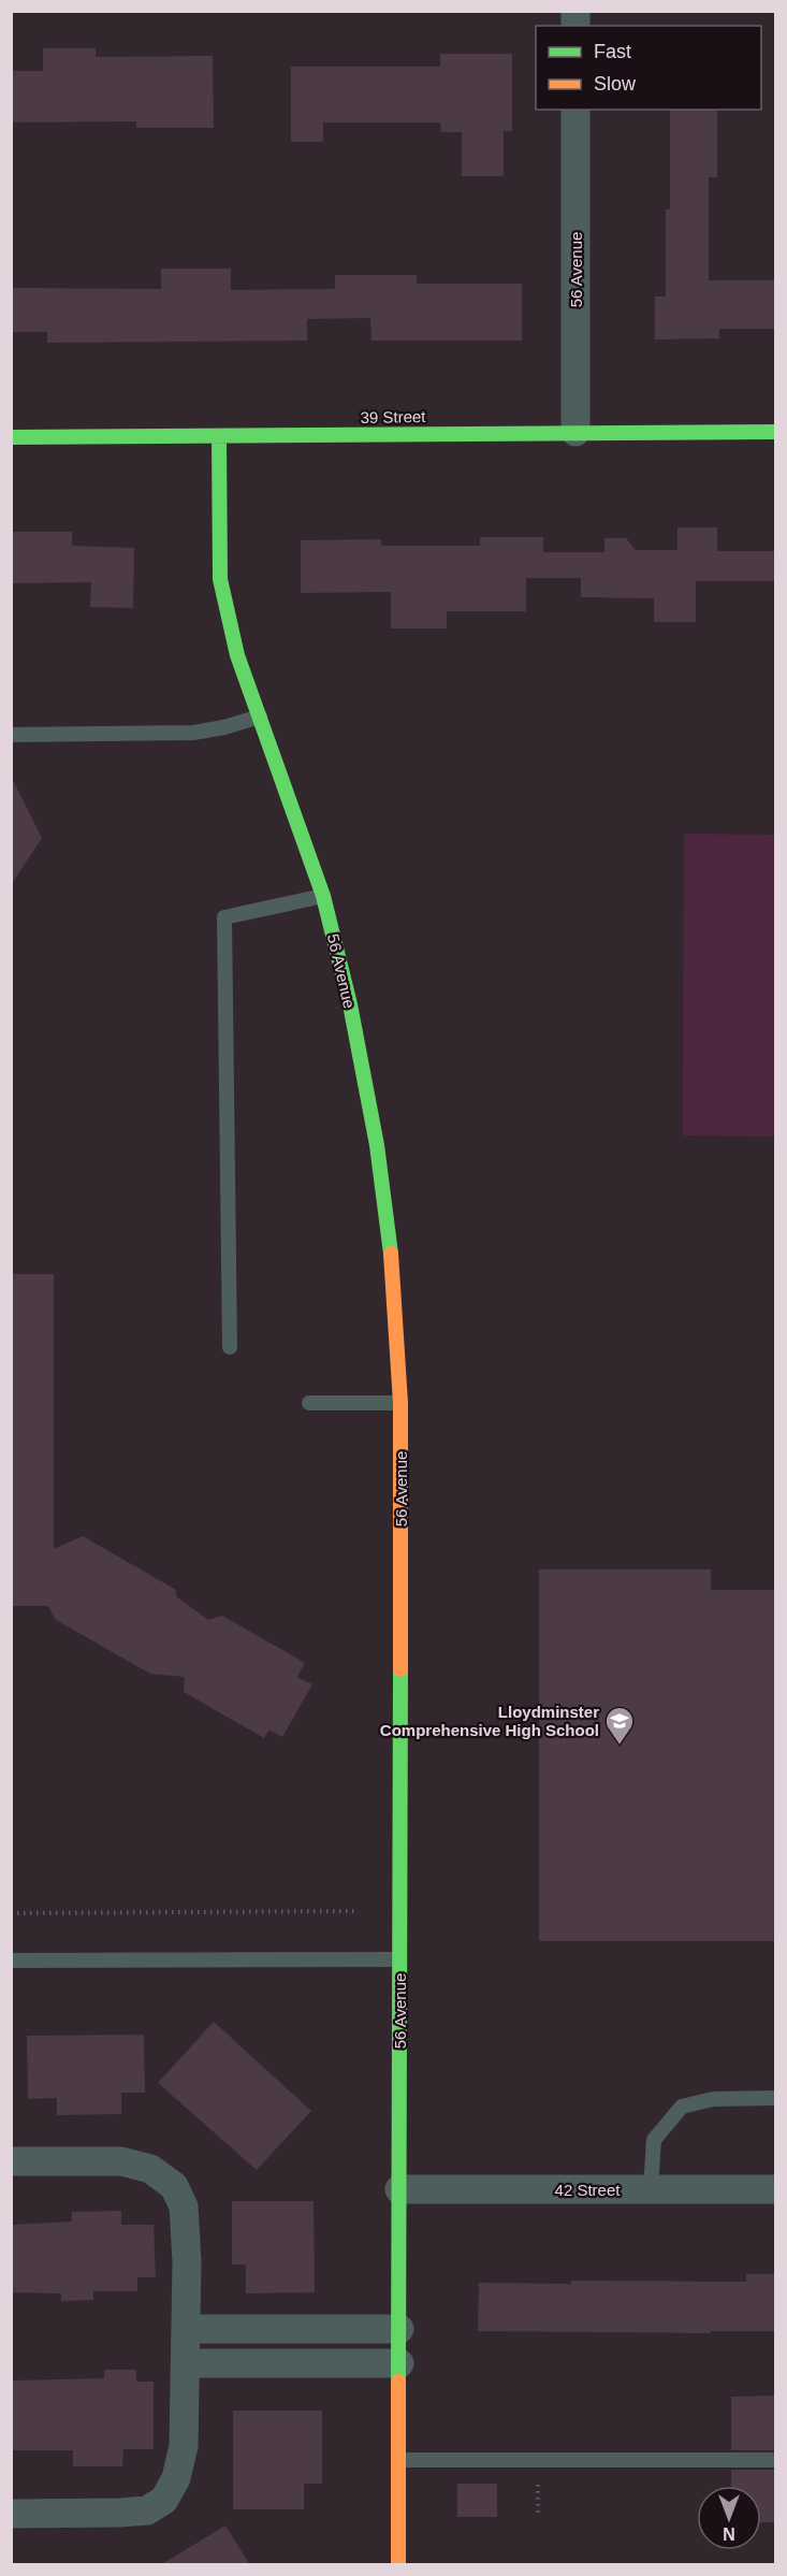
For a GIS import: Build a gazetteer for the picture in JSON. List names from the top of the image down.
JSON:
{
  "streets": {
    "street": ["56 Avenue", "39 Street", "42 Street"]
  },
  "crossings": [
    ["56 Avenue", "39 Street"],
    ["56 Avenue", "42 Street"]
  ],
  "places": {
    "school or university": ["Lloydminster Comprehensive High School"]
  },
  "legend": ["Fast", "Slow"],
  "north": "bottom"
}
